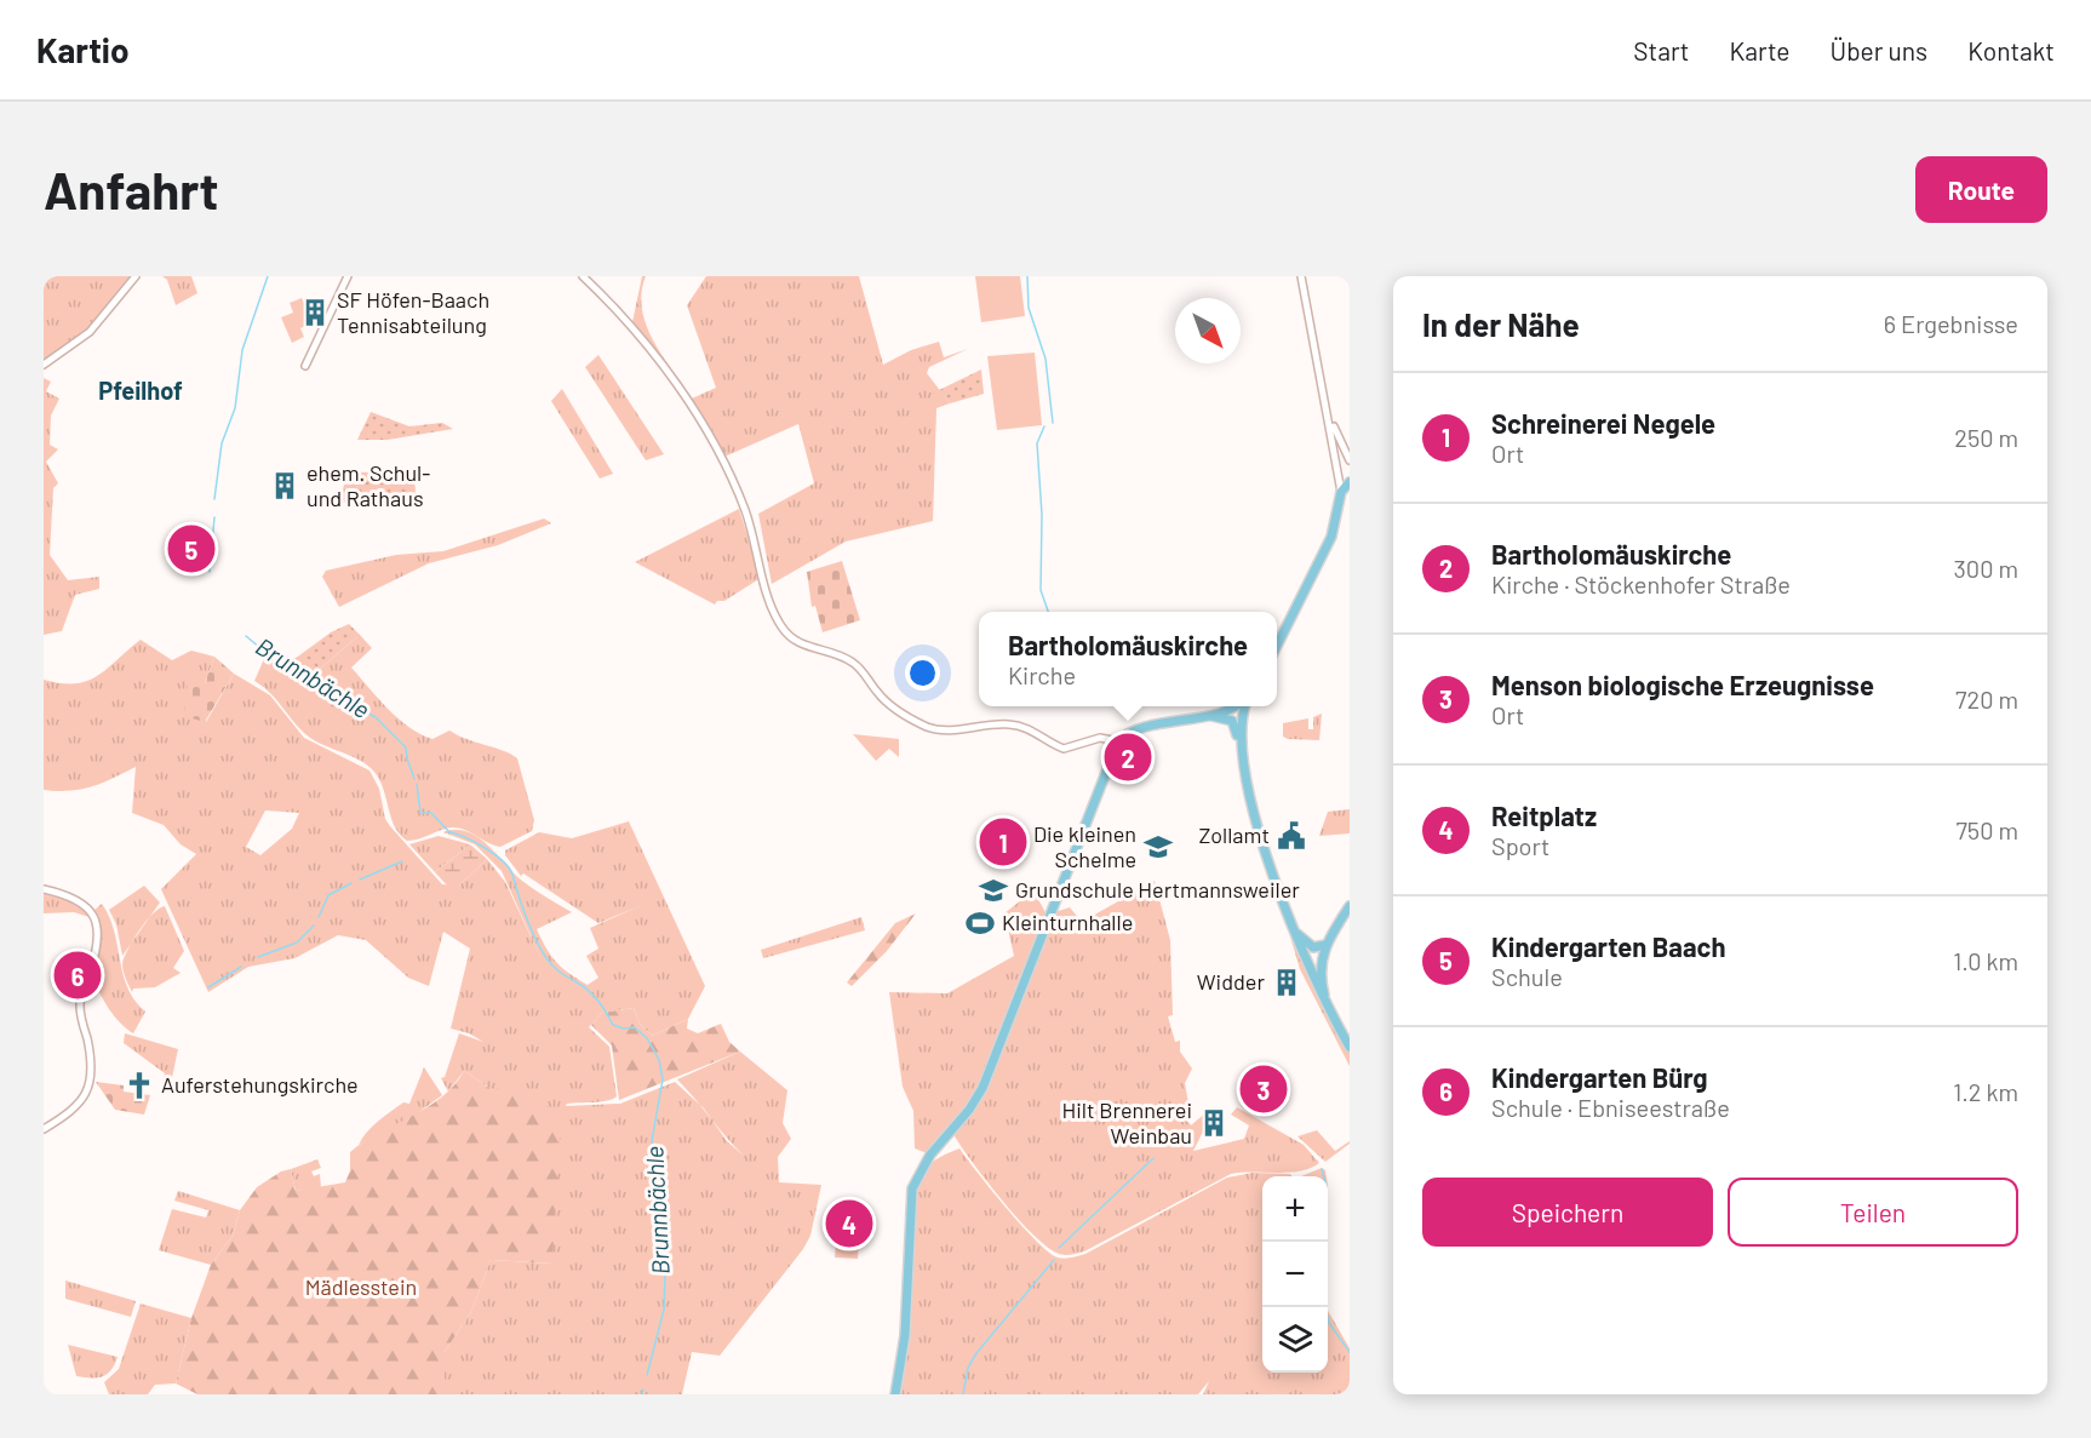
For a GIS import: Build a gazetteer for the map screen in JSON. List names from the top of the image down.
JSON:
{
  "districts": ["Pfeilhof"],
  "water": ["Brunnbächle"],
  "parks": ["Mädlesstein"],
  "places": {
    "building": [
      "SF Höfen-Baach Tennisabteilung",
      "ehem. Schul- und Rathaus",
      "Widder",
      "Hilt Brennerei Weinbau"
    ],
    "public building": ["Zollamt"],
    "school or university": ["Die kleinen Schelme", "Grundschule Hertmannsweiler"],
    "sports": ["Kleinturnhalle"],
    "church": ["Auferstehungskirche"]
  },
  "north": "bottom right",
  "page": {
    "header": "Kartio",
    "nav": [
      "Start",
      "Karte",
      "Über uns",
      "Kontakt"
    ],
    "buttons": [
      "Route",
      ["Speichern", "Teilen"]
    ],
    "title": "Anfahrt",
    "heading": ["In der Nähe", "6 Ergebnisse"],
    "list": [
      {
        "mark": "1",
        "name": "Schreinerei Negele",
        "note": "Ort",
        "value": "250 m"
      },
      {
        "mark": "2",
        "name": "Bartholomäuskirche",
        "note": "Kirche · Stöckenhofer Straße",
        "value": "300 m"
      },
      {
        "mark": "3",
        "name": "Menson biologische Erzeugnisse",
        "note": "Ort",
        "value": "720 m"
      },
      {
        "mark": "4",
        "name": "Reitplatz",
        "note": "Sport",
        "value": "750 m"
      },
      {
        "mark": "5",
        "name": "Kindergarten Baach",
        "note": "Schule",
        "value": "1.0 km"
      },
      {
        "mark": "6",
        "name": "Kindergarten Bürg",
        "note": "Schule · Ebniseestraße",
        "value": "1.2 km"
      }
    ],
    "pins": [
      "5",
      "2",
      "1",
      "6",
      "3",
      "4"
    ],
    "popup": ["Bartholomäuskirche", "Kirche"],
    "map_buttons": ["+", "−"]
  }
}
